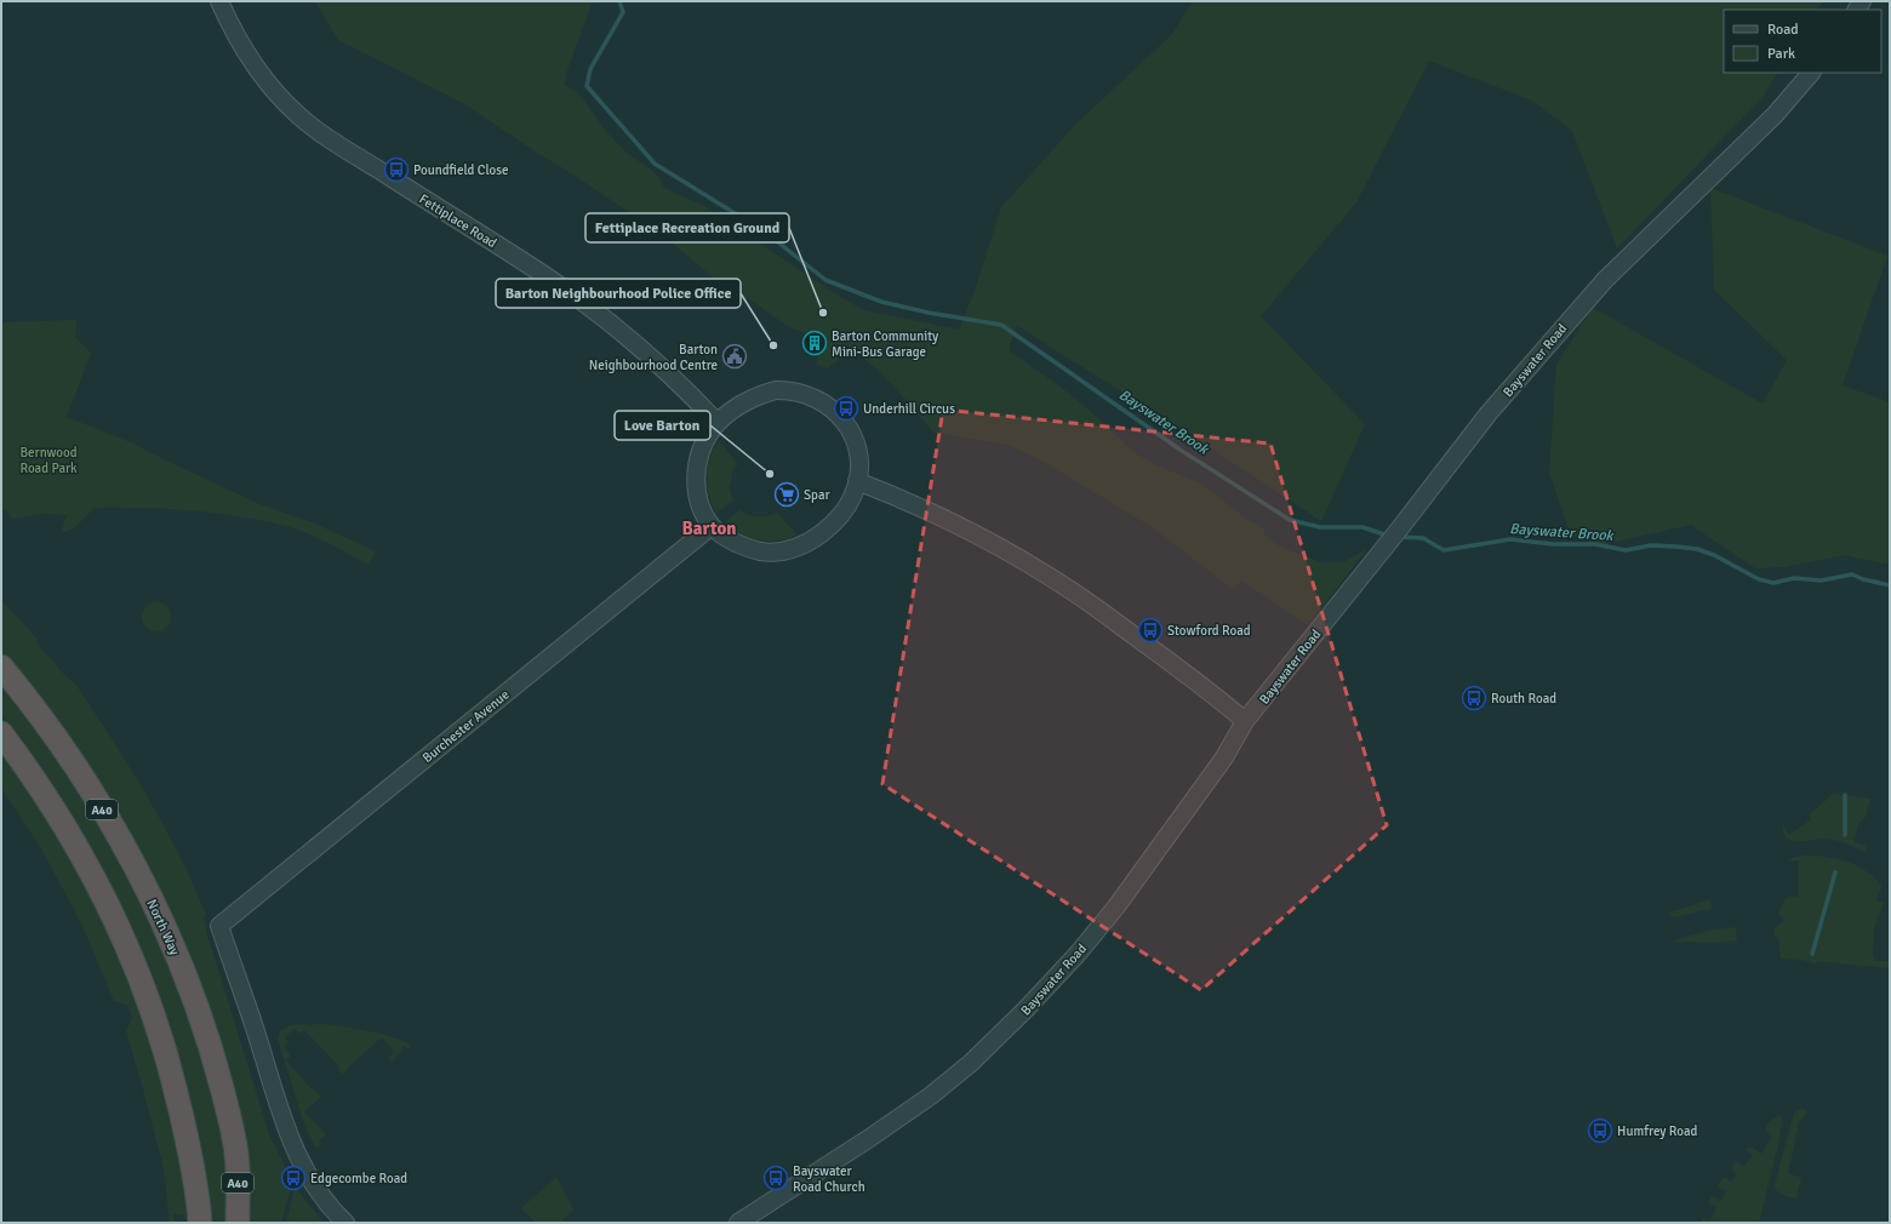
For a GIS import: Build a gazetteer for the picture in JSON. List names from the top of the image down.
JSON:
{
  "streets": {
    "highway": ["A40", "North Way"],
    "street": ["Fettiplace Road", "Bayswater Road", "Burchester Avenue"]
  },
  "crossings": [
    ["Fettiplace Road", "Burchester Avenue"]
  ],
  "districts": ["Barton"],
  "water": ["Bayswater Brook"],
  "parks": ["Bernwood Road Park"],
  "places": {
    "bus stop": [
      "Poundfield Close",
      "Underhill Circus",
      "Stowford Road",
      "Routh Road",
      "Humfrey Road",
      "Edgecombe Road",
      "Bayswater Road Church"
    ],
    "other": ["Fettiplace Recreation Ground", "Barton Neighbourhood Police Office", "Love Barton"],
    "building": ["Barton Community Mini-Bus Garage"],
    "public building": ["Barton Neighbourhood Centre"],
    "supermarket": ["Spar"]
  },
  "legend": ["Road", "Park"]
}
